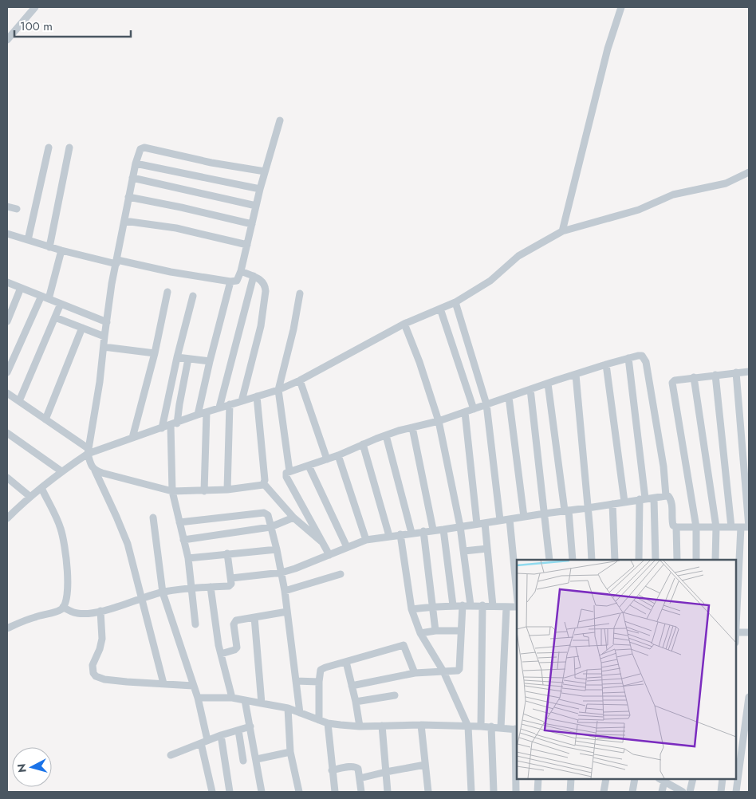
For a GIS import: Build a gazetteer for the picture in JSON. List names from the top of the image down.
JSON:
{
  "scale_bar": "100 m",
  "north": "left"
}
